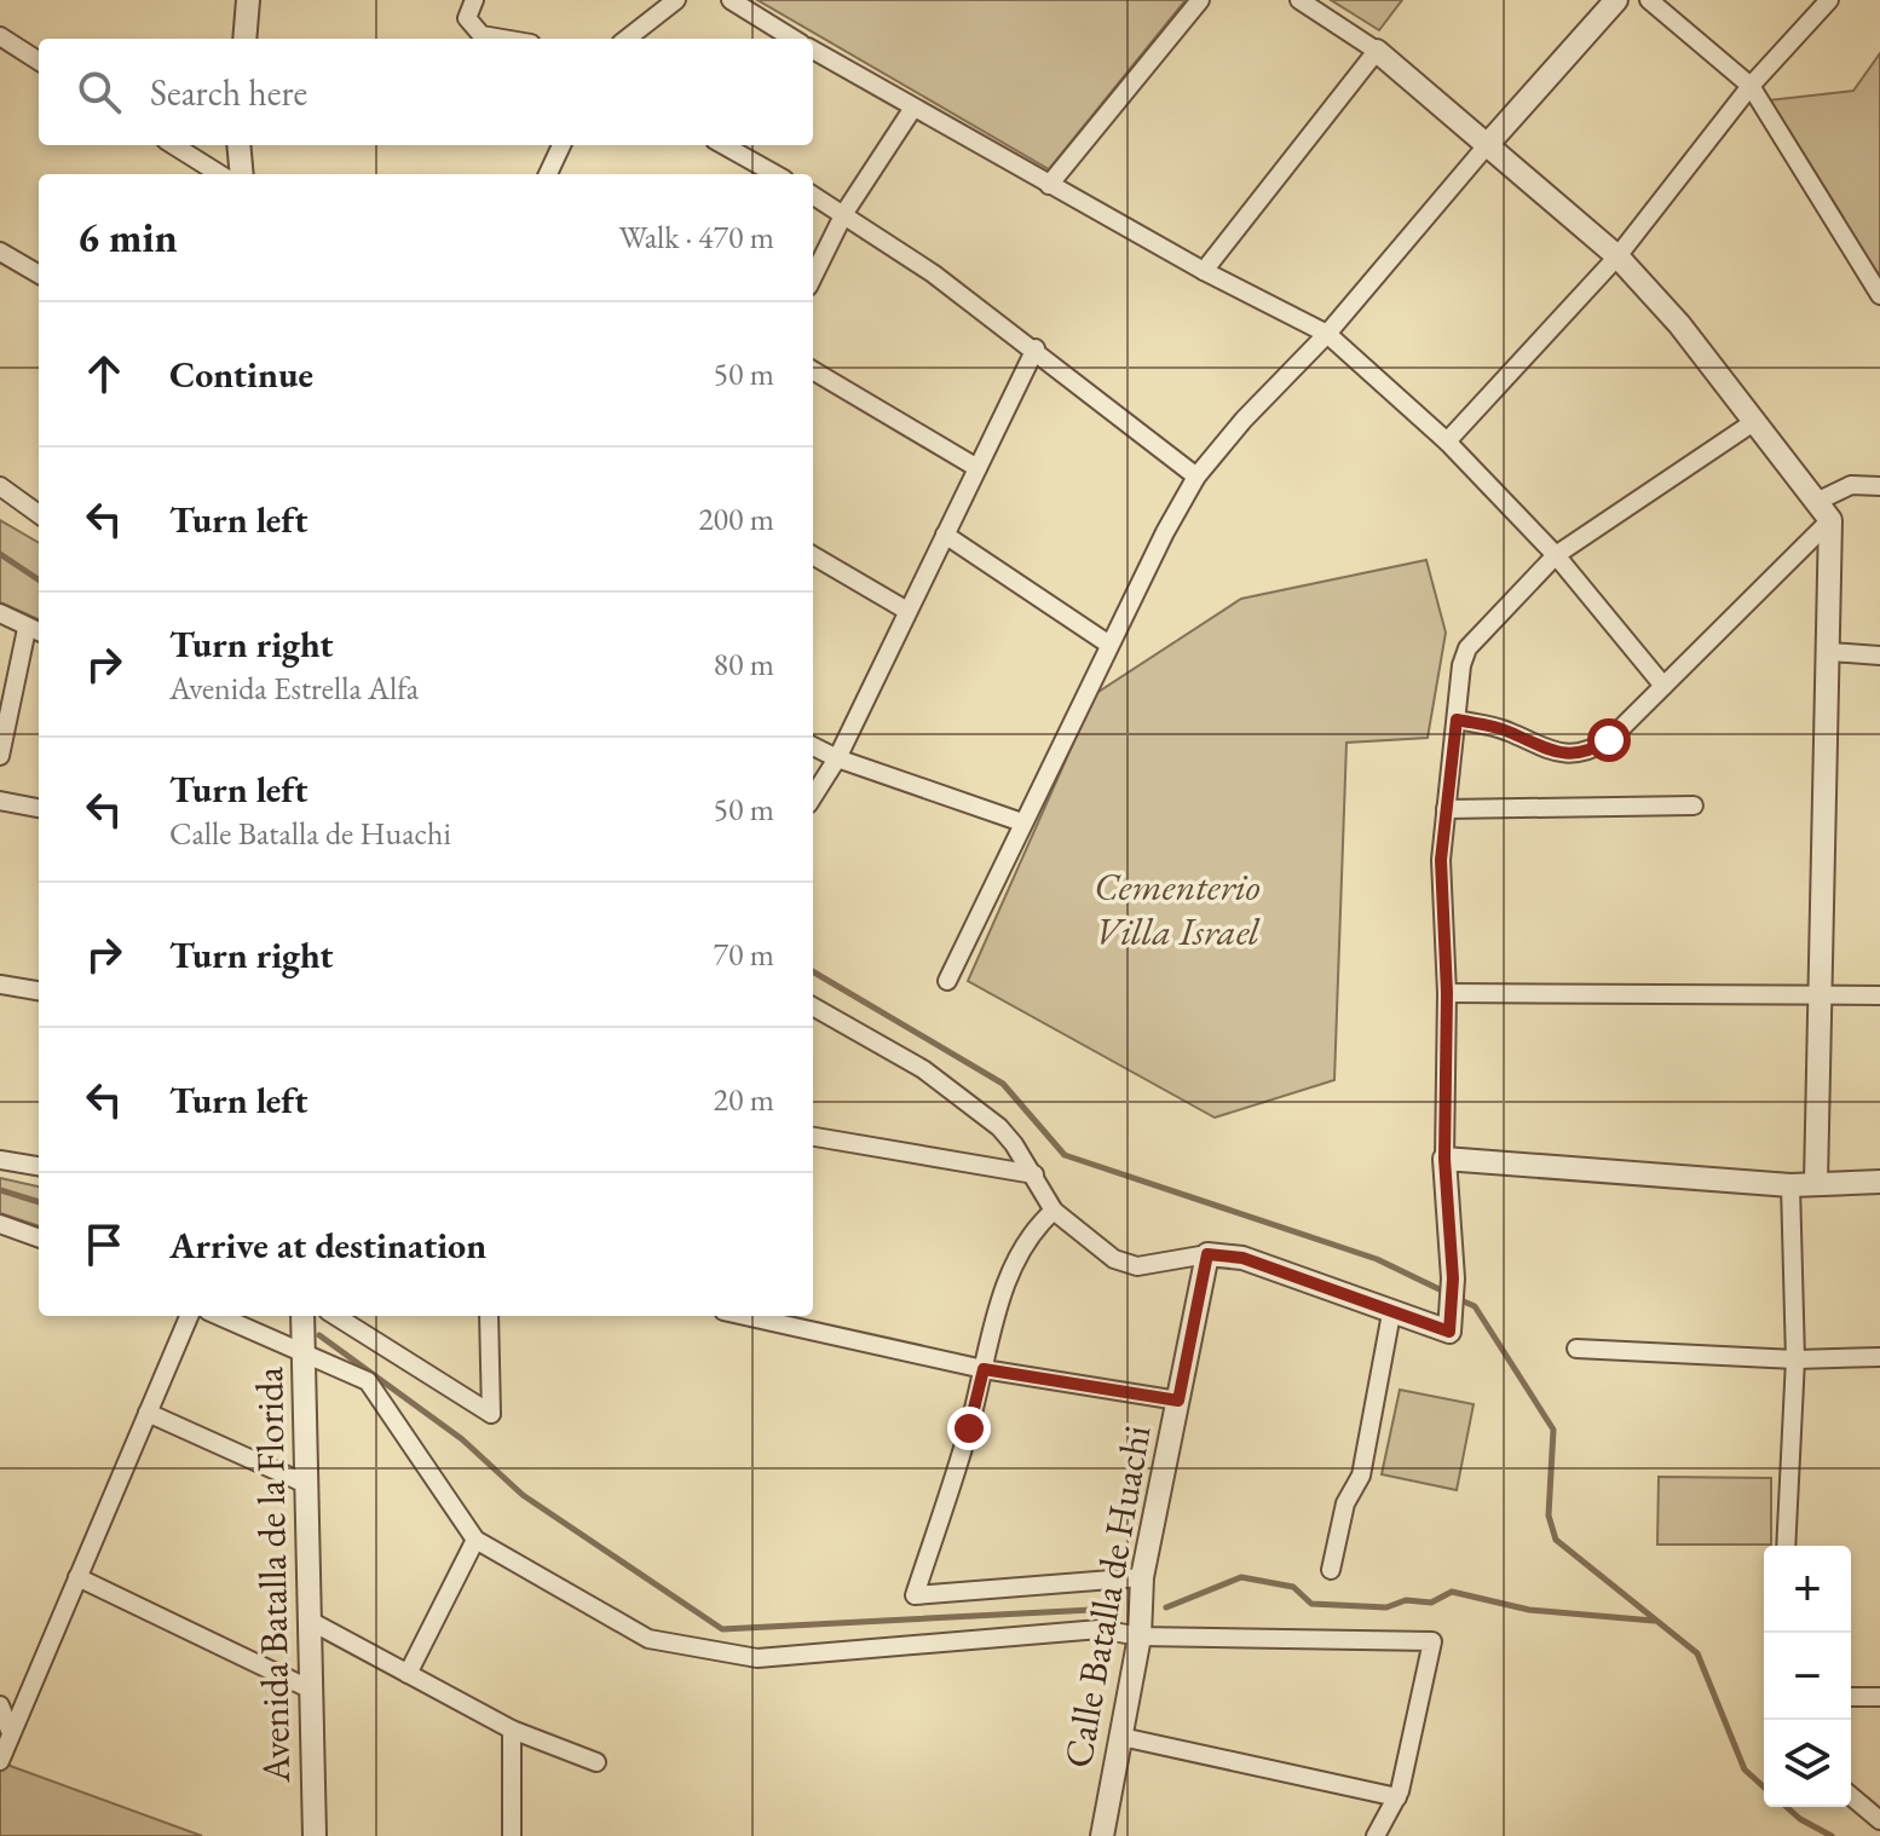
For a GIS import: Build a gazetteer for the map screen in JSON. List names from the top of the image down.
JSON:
{
  "streets": {
    "street": ["Avenida Batalla de la Florida", "Calle Batalla de Huachi"]
  },
  "parks": ["Cementerio Villa Israel"],
  "page": {
    "search": "Search here",
    "heading": ["6 min", "Walk · 470 m"],
    "list": [
      ["Continue", "50 m"],
      ["Turn left", "200 m"],
      ["Turn right", "Avenida Estrella Alfa", "80 m"],
      ["Turn left", "Calle Batalla de Huachi", "50 m"],
      ["Turn right", "70 m"],
      ["Turn left", "20 m"],
      "Arrive at destination"
    ],
    "map_buttons": ["+", "−"]
  }
}
